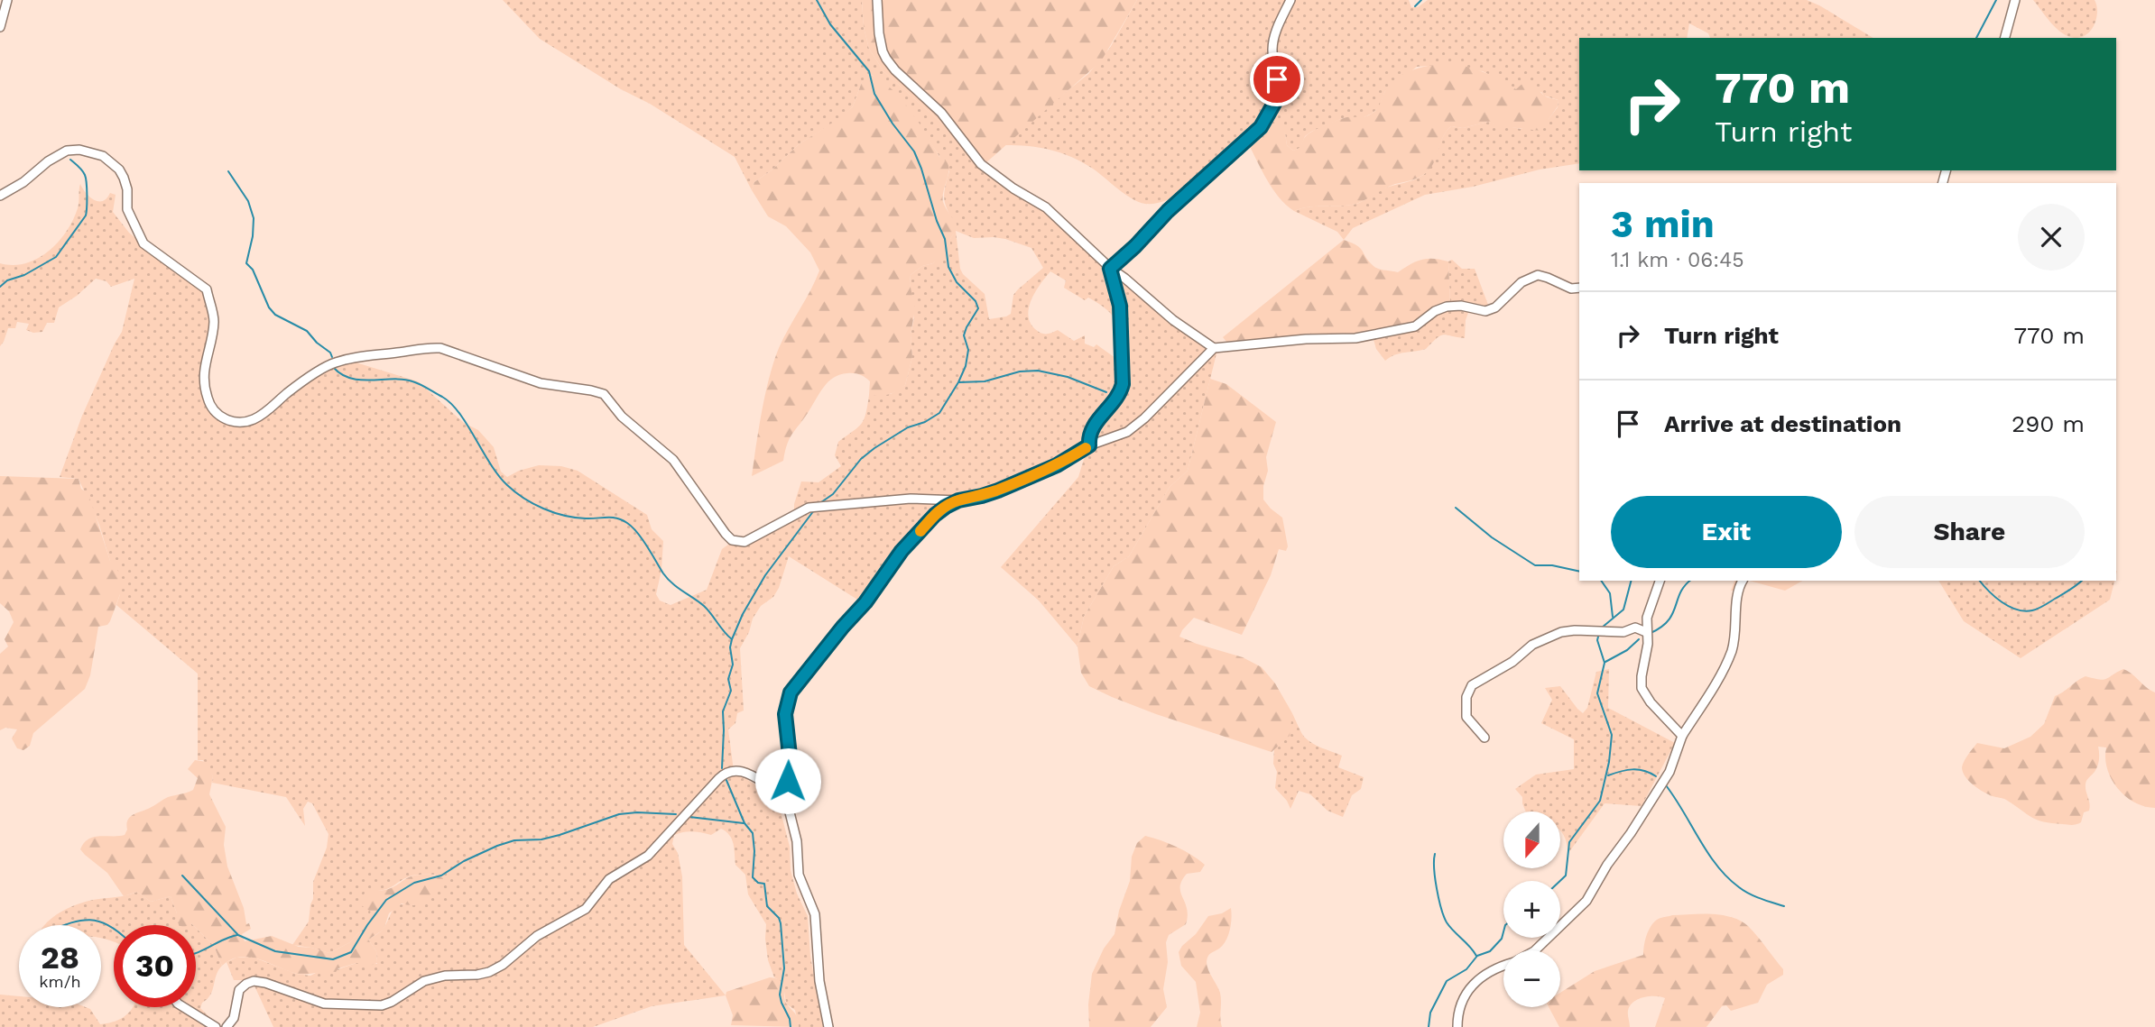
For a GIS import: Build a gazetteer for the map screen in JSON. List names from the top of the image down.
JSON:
{
  "north": "bottom",
  "page": {
    "turn": ["770 m", "Turn right"],
    "heading": ["3 min", "1.1 km · 06:45"],
    "list": [
      {
        "name": "Turn right",
        "value": "770 m"
      },
      {
        "name": "Arrive at destination",
        "value": "290 m"
      }
    ],
    "buttons": ["Exit", "Share"],
    "map_buttons": ["+", "−"],
    "speed": "28 km/h",
    "limit": "30"
  }
}
